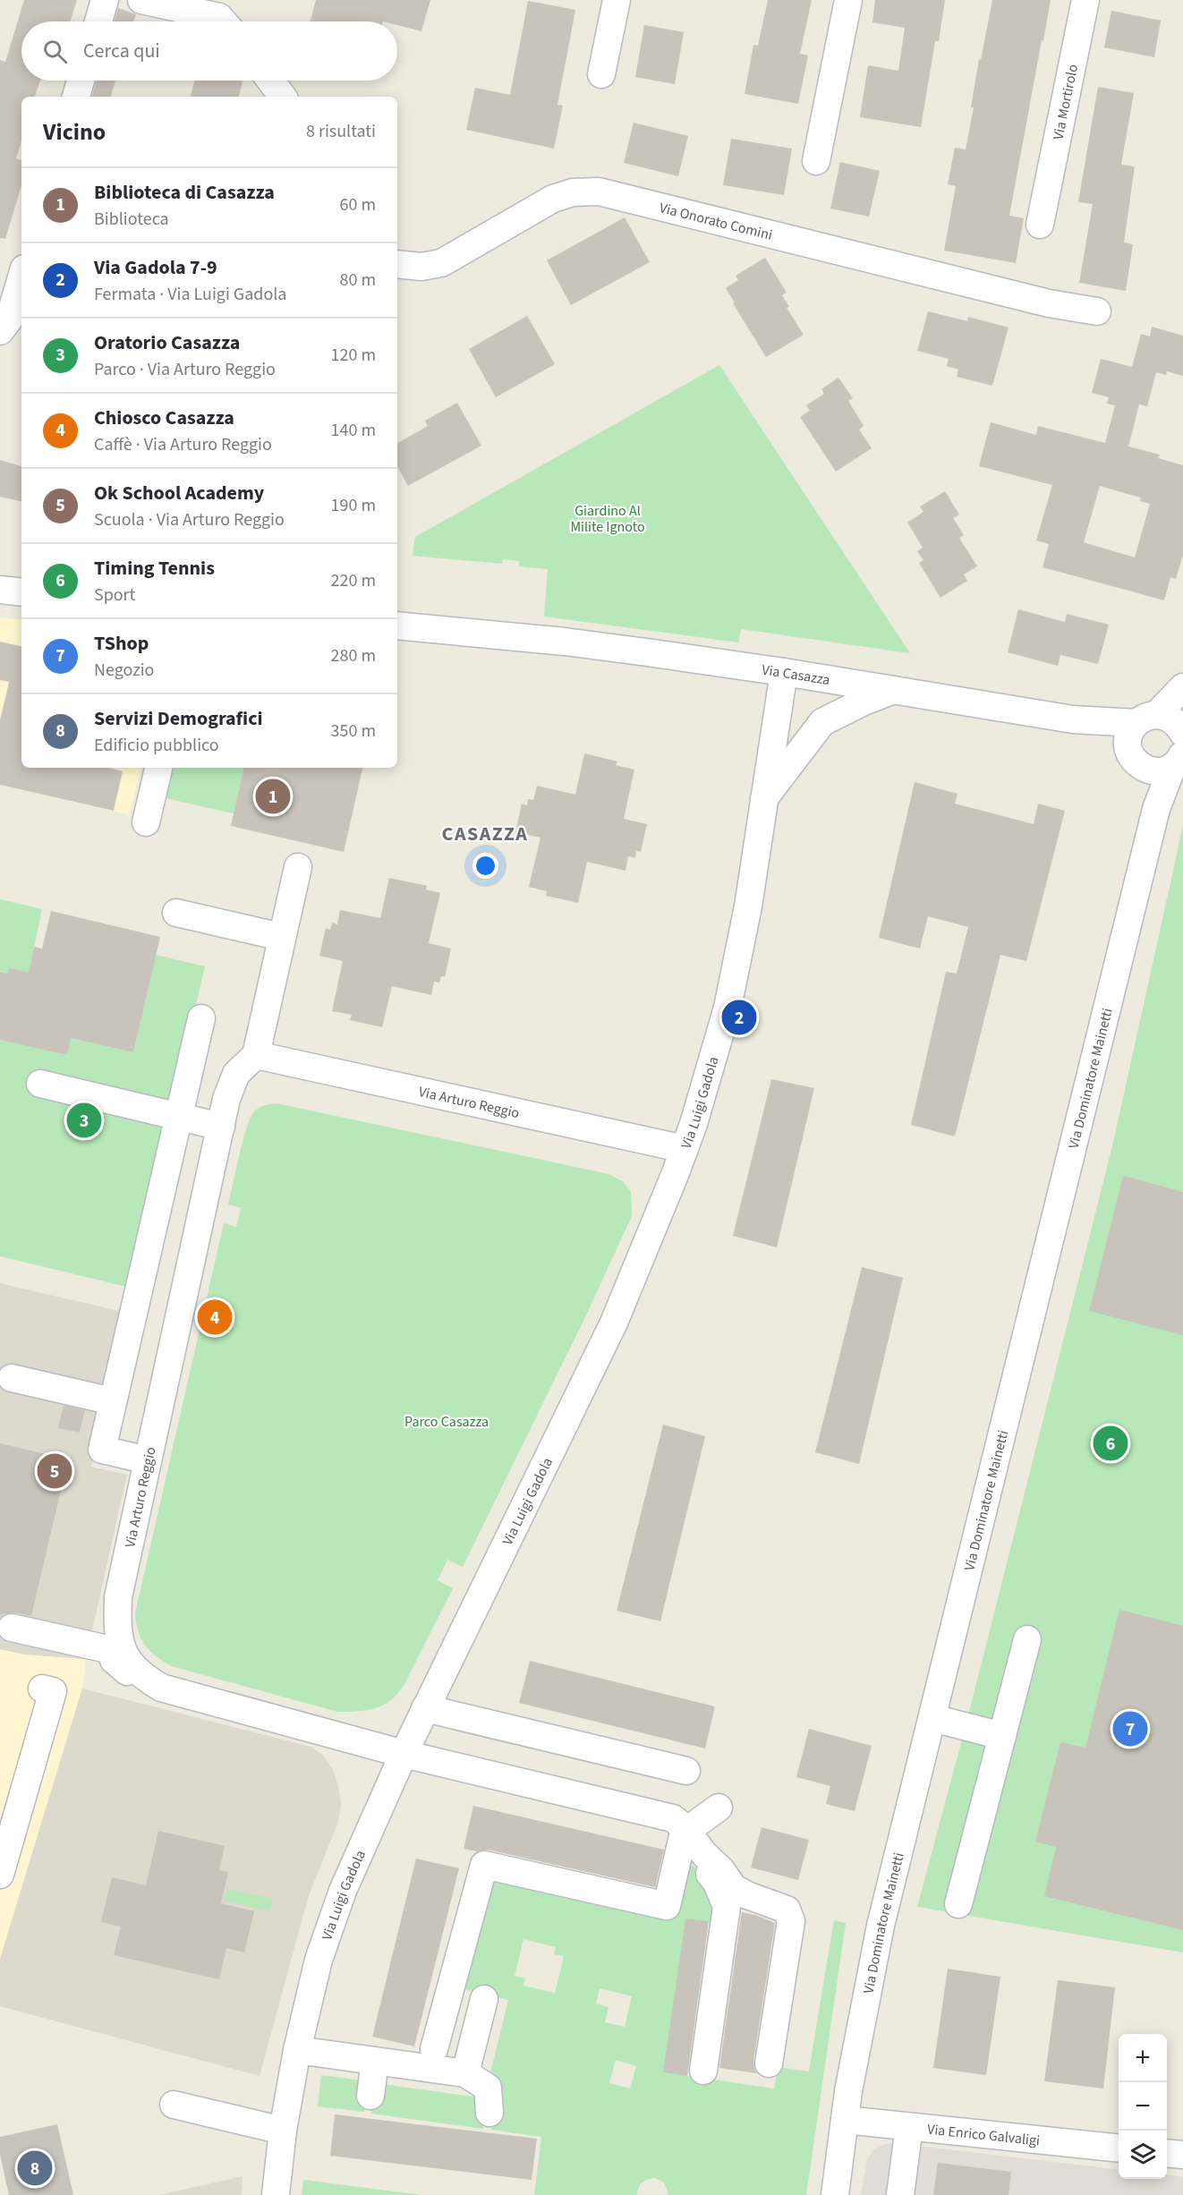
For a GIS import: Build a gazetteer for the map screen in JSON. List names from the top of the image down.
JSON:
{
  "streets": {
    "street": [
      "Via Mortirolo",
      "Via Onorato Comini",
      "Via Casazza",
      "Via Dominatore Mainetti",
      "Via Arturo Reggio",
      "Via Luigi Gadola",
      "Via Enrico Galvaligi"
    ]
  },
  "crossings": [
    ["Via Casazza", "Via Dominatore Mainetti"],
    ["Via Casazza", "Via Luigi Gadola"],
    ["Via Dominatore Mainetti", "Via Enrico Galvaligi"],
    ["Via Arturo Reggio", "Via Luigi Gadola"]
  ],
  "districts": ["CASAZZA"],
  "parks": ["Giardino Al Milite Ignoto", "Parco Casazza"],
  "page": {
    "search": "Cerca qui",
    "heading": ["Vicino", "8 risultati"],
    "list": [
      {
        "mark": "1",
        "name": "Biblioteca di Casazza",
        "note": "Biblioteca",
        "value": "60 m"
      },
      {
        "mark": "2",
        "name": "Via Gadola 7-9",
        "note": "Fermata · Via Luigi Gadola",
        "value": "80 m"
      },
      {
        "mark": "3",
        "name": "Oratorio Casazza",
        "note": "Parco · Via Arturo Reggio",
        "value": "120 m"
      },
      {
        "mark": "4",
        "name": "Chiosco Casazza",
        "note": "Caffè · Via Arturo Reggio",
        "value": "140 m"
      },
      {
        "mark": "5",
        "name": "Ok School Academy",
        "note": "Scuola · Via Arturo Reggio",
        "value": "190 m"
      },
      {
        "mark": "6",
        "name": "Timing Tennis",
        "note": "Sport",
        "value": "220 m"
      },
      {
        "mark": "7",
        "name": "TShop",
        "note": "Negozio",
        "value": "280 m"
      },
      {
        "mark": "8",
        "name": "Servizi Demografici",
        "note": "Edificio pubblico",
        "value": "350 m"
      }
    ],
    "pins": [
      "1",
      "2",
      "3",
      "4",
      "6",
      "5",
      "7",
      "8"
    ],
    "map_buttons": ["+", "−"]
  }
}
